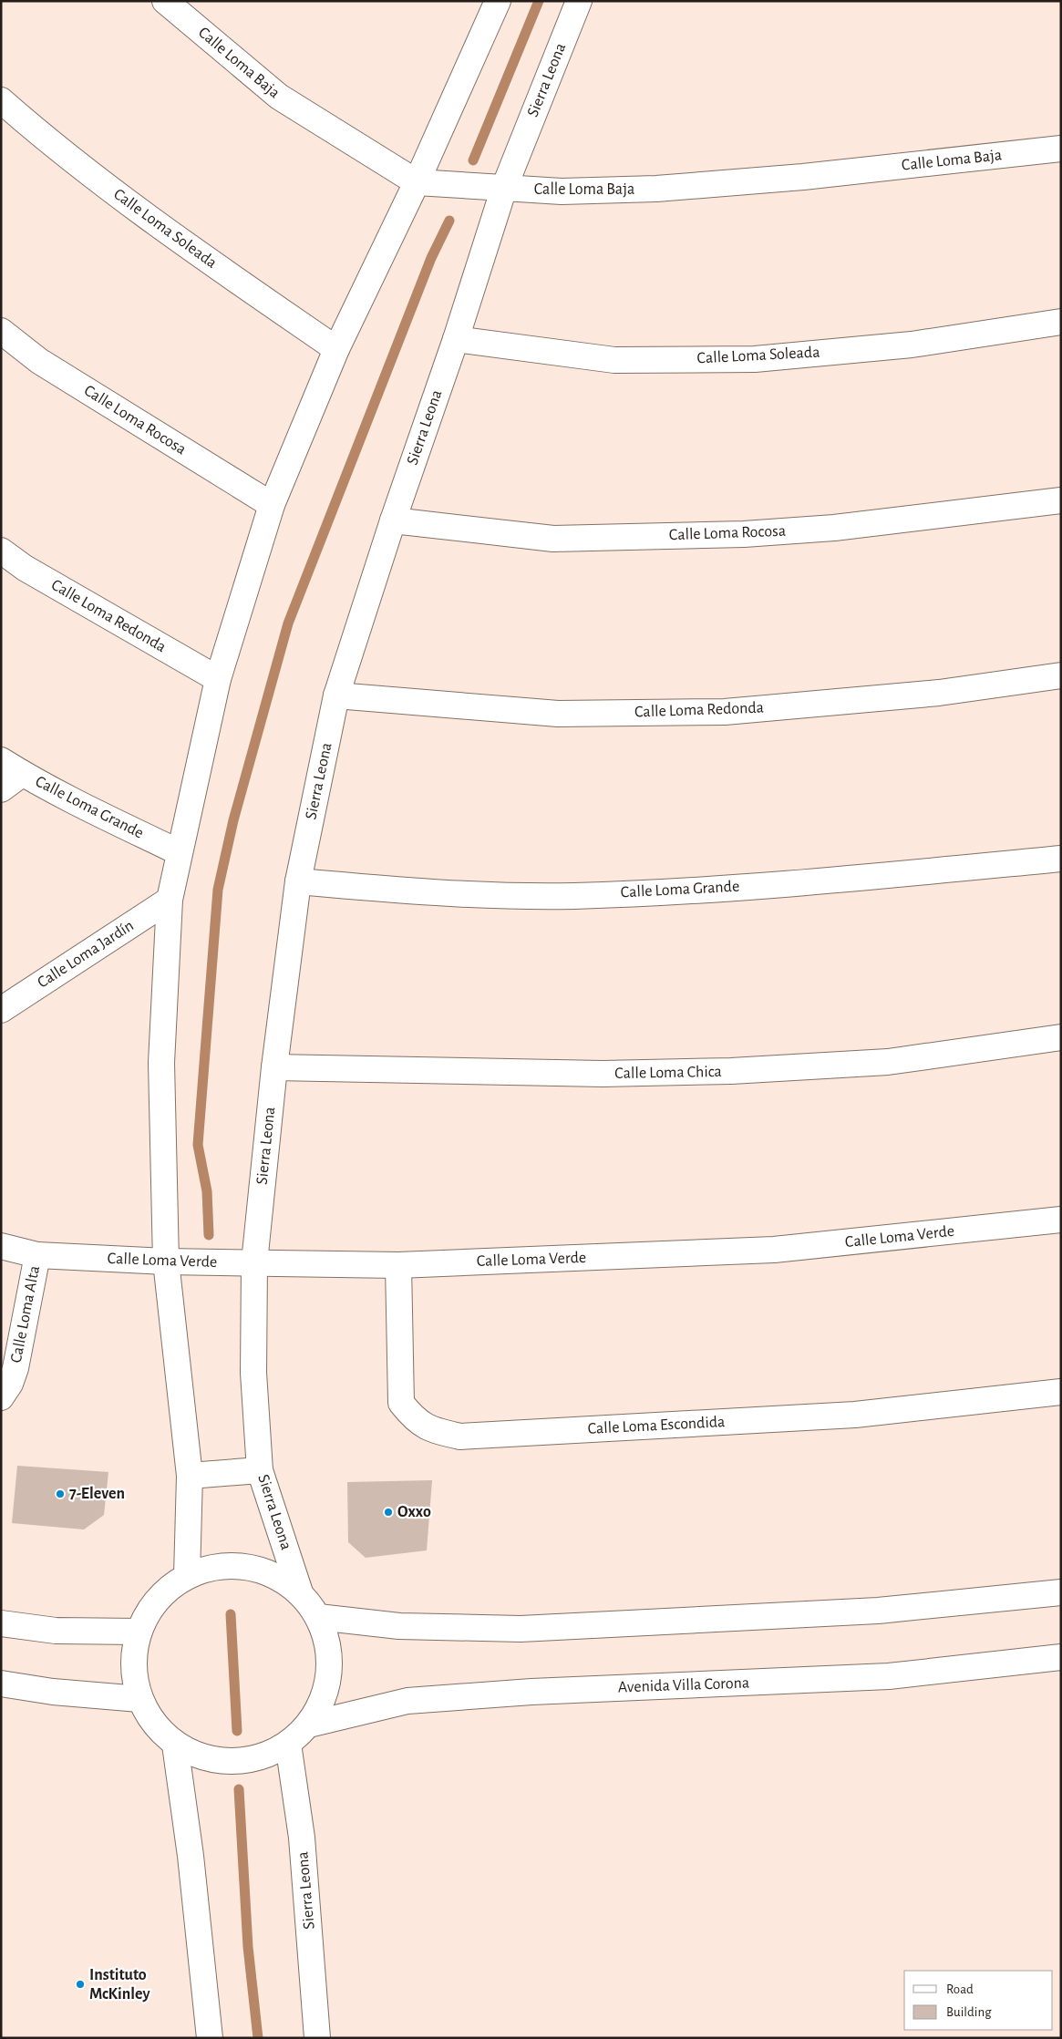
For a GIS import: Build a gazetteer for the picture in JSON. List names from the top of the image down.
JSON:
{
  "streets": {
    "street": [
      "Calle Loma Baja",
      "Sierra Leona",
      "Calle Loma Soleada",
      "Calle Loma Rocosa",
      "Calle Loma Redonda",
      "Calle Loma Grande",
      "Calle Loma Jardín",
      "Calle Loma Chica",
      "Calle Loma Verde",
      "Calle Loma Alta",
      "Calle Loma Escondida",
      "Avenida Villa Corona"
    ]
  },
  "crossings": [
    ["Calle Loma Baja", "Sierra Leona"],
    ["Sierra Leona", "Calle Loma Soleada"],
    ["Sierra Leona", "Calle Loma Rocosa"],
    ["Sierra Leona", "Calle Loma Redonda"],
    ["Sierra Leona", "Calle Loma Grande"],
    ["Sierra Leona", "Calle Loma Chica"],
    ["Sierra Leona", "Calle Loma Verde"],
    ["Calle Loma Verde", "Calle Loma Alta"],
    ["Calle Loma Verde", "Calle Loma Escondida"]
  ],
  "places": ["7-Eleven", "Oxxo", "Instituto McKinley"],
  "legend": ["Road", "Building"]
}
